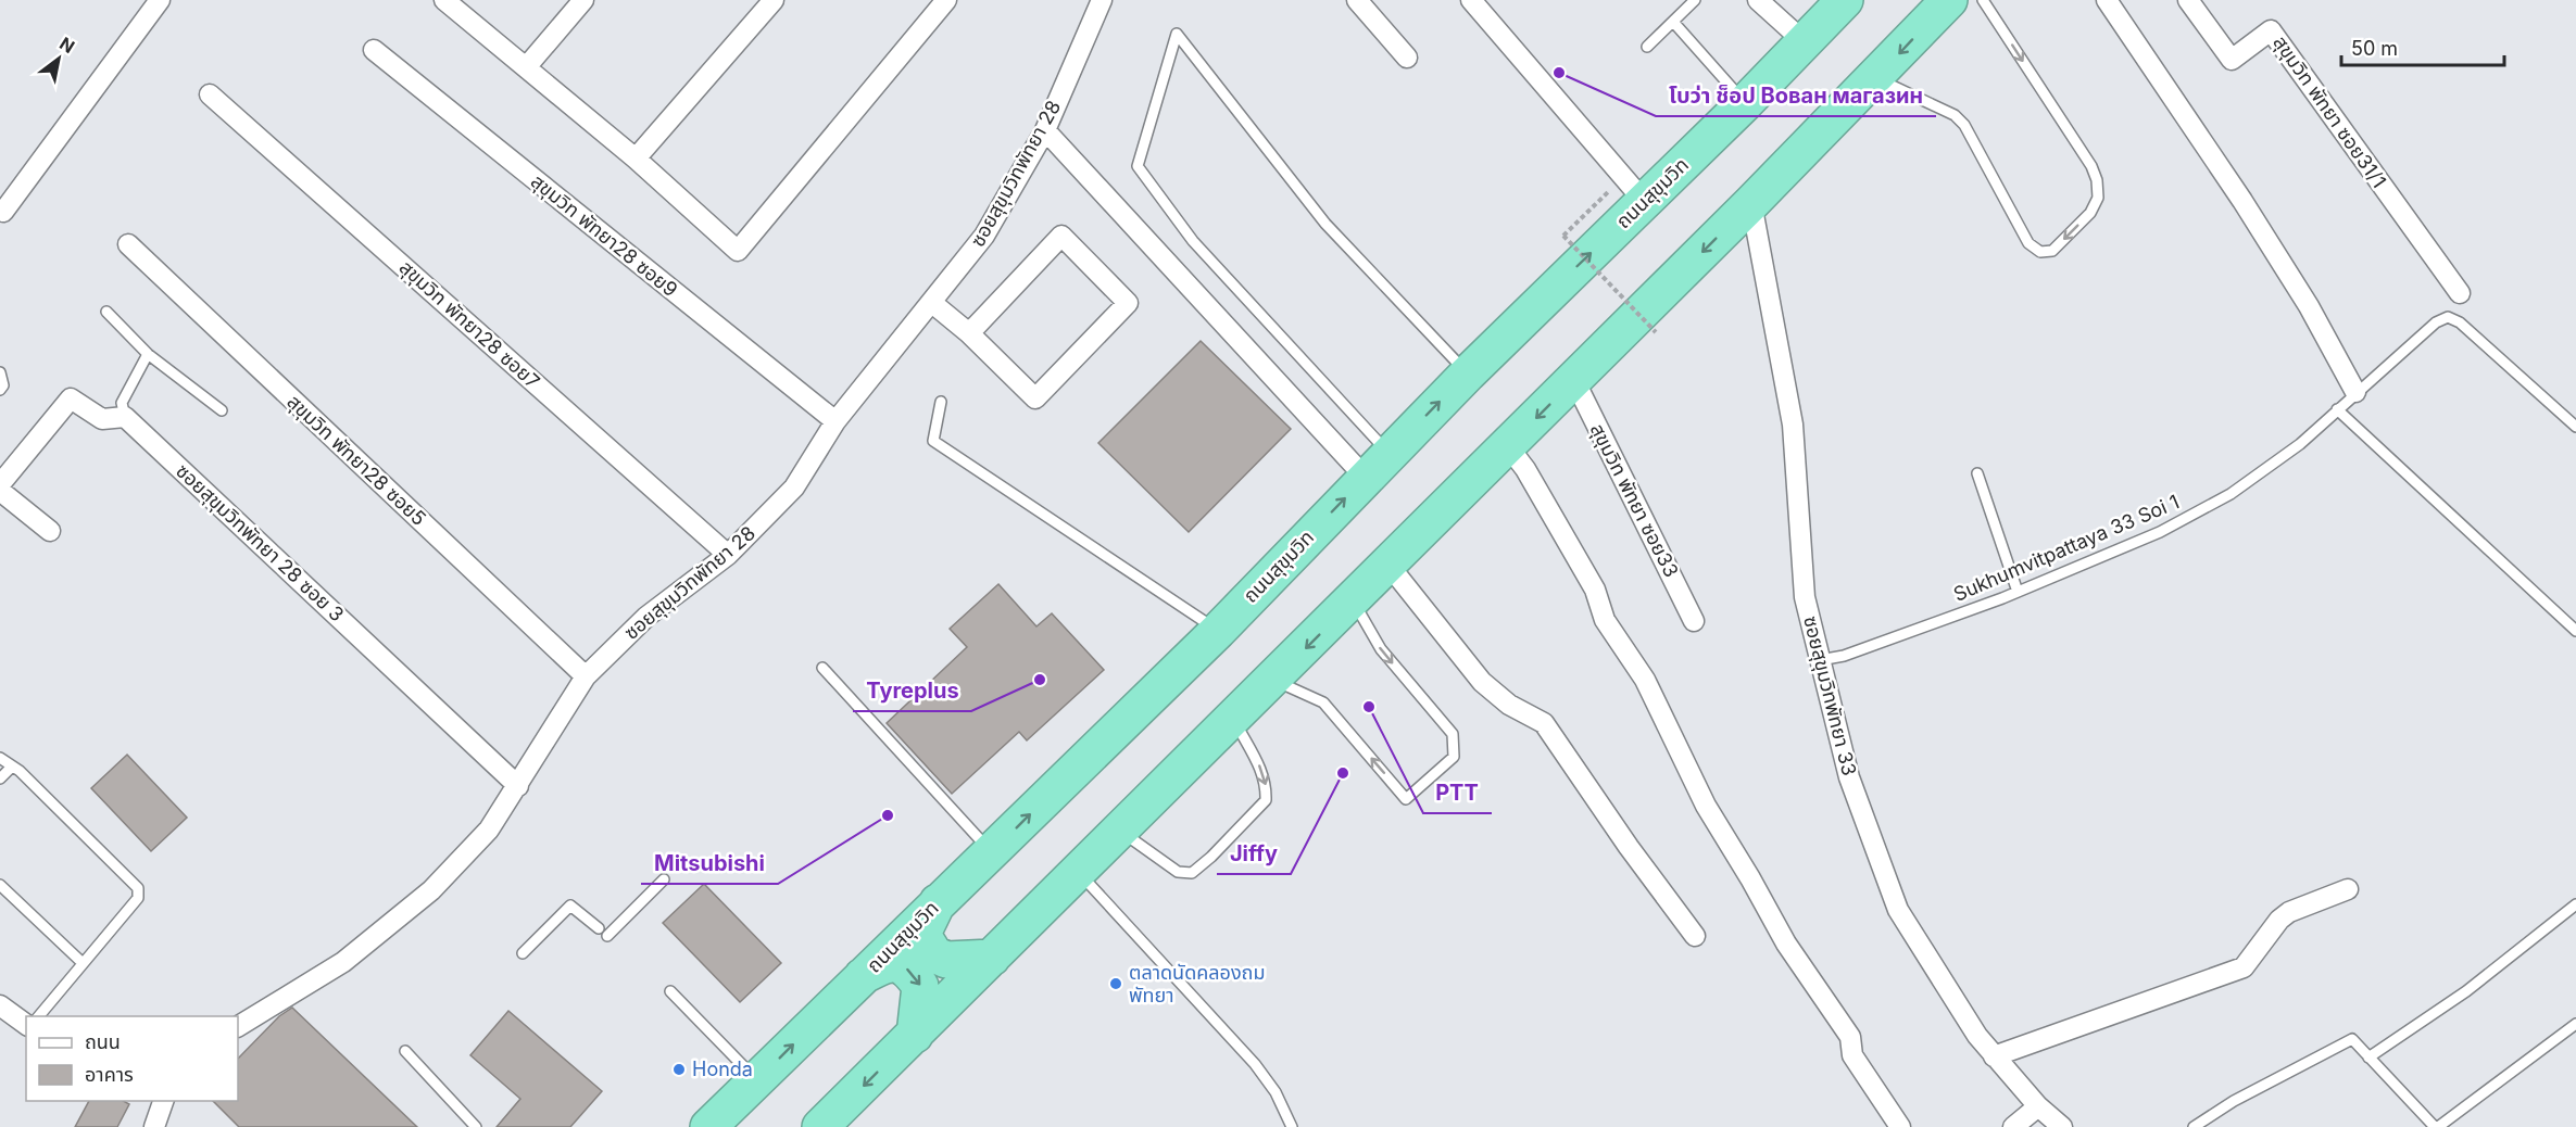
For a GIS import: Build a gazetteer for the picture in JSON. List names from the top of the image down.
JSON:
{
  "streets": {
    "highway": ["ถนนสุขุมวิท"],
    "street": [
      "สุขุมวิท พัทยา ซอย31/1",
      "ซอยสุขุมวิทพัทยา 28",
      "สุขุมวิท พัทยา28 ซอย9",
      "สุขุมวิท พัทยา28 ซอย7",
      "สุขุมวิท พัทยา28 ซอย5",
      "สุขุมวิท พัทยา ซอย33",
      "ซอยสุขุมวิทพัทยา 28 ซอย 3",
      "ซอยสุขุมวิทพัทยา 33"
    ],
    "lane": ["Sukhumvitpattaya 33 Soi 1"]
  },
  "crossings": [
    ["ซอยสุขุมวิทพัทยา 28", "สุขุมวิท พัทยา28 ซอย9"],
    ["ซอยสุขุมวิทพัทยา 28", "สุขุมวิท พัทยา28 ซอย7"],
    ["ซอยสุขุมวิทพัทยา 28", "สุขุมวิท พัทยา28 ซอย5"],
    ["ซอยสุขุมวิทพัทยา 28", "ซอยสุขุมวิทพัทยา 28 ซอย 3"],
    ["Sukhumvitpattaya 33 Soi 1", "ซอยสุขุมวิทพัทยา 33"]
  ],
  "places": [
    "โบว่า ช็อป Вован магазин",
    "Tyreplus",
    "PTT",
    "Jiffy",
    "Mitsubishi",
    "ตลาดนัดคลองถม พัทยา",
    "Honda"
  ],
  "legend": ["ถนน", "อาคาร"],
  "scale_bar": "50 m",
  "north": "top right"
}
